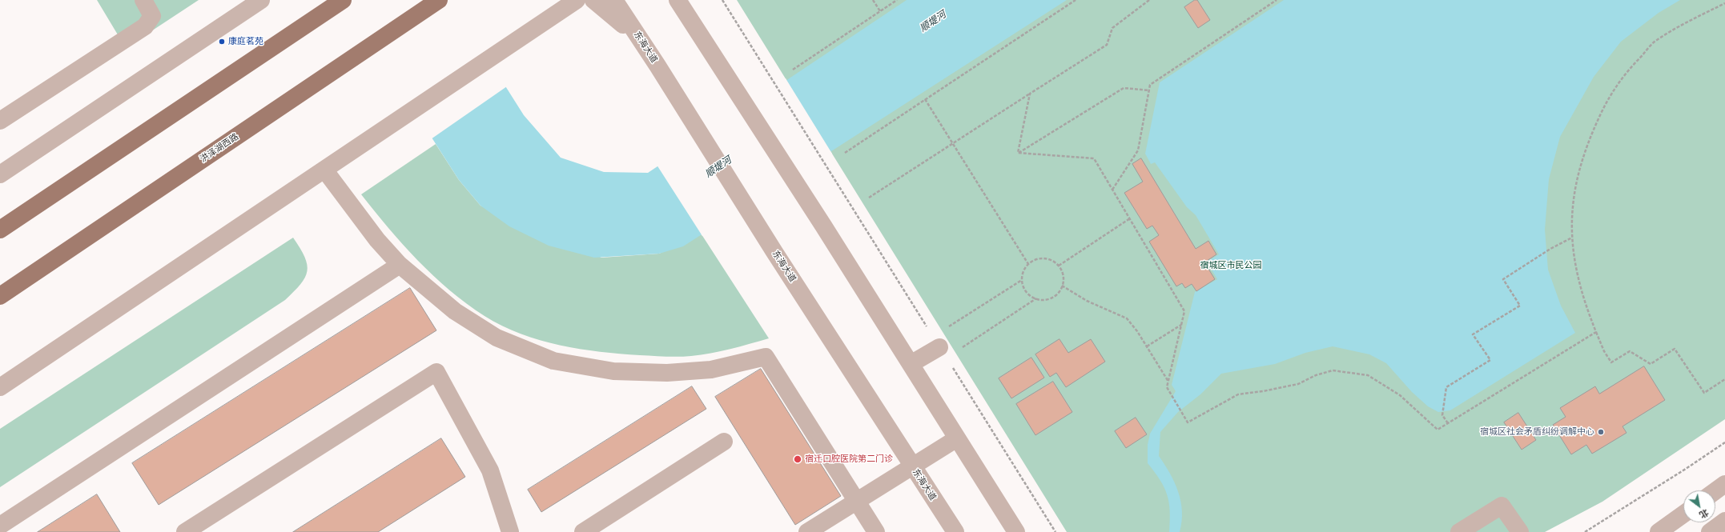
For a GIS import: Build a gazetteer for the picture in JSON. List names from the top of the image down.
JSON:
{
  "streets": {
    "main road": ["洪泽湖西路"],
    "street": ["东海大道"]
  },
  "water": ["顺堤河"],
  "parks": ["宿城区市民公园"],
  "places": ["康庭茗苑", "宿城区社会矛盾纠纷调解中心", "宿迁口腔医院第二门诊"],
  "north": "bottom right"
}
